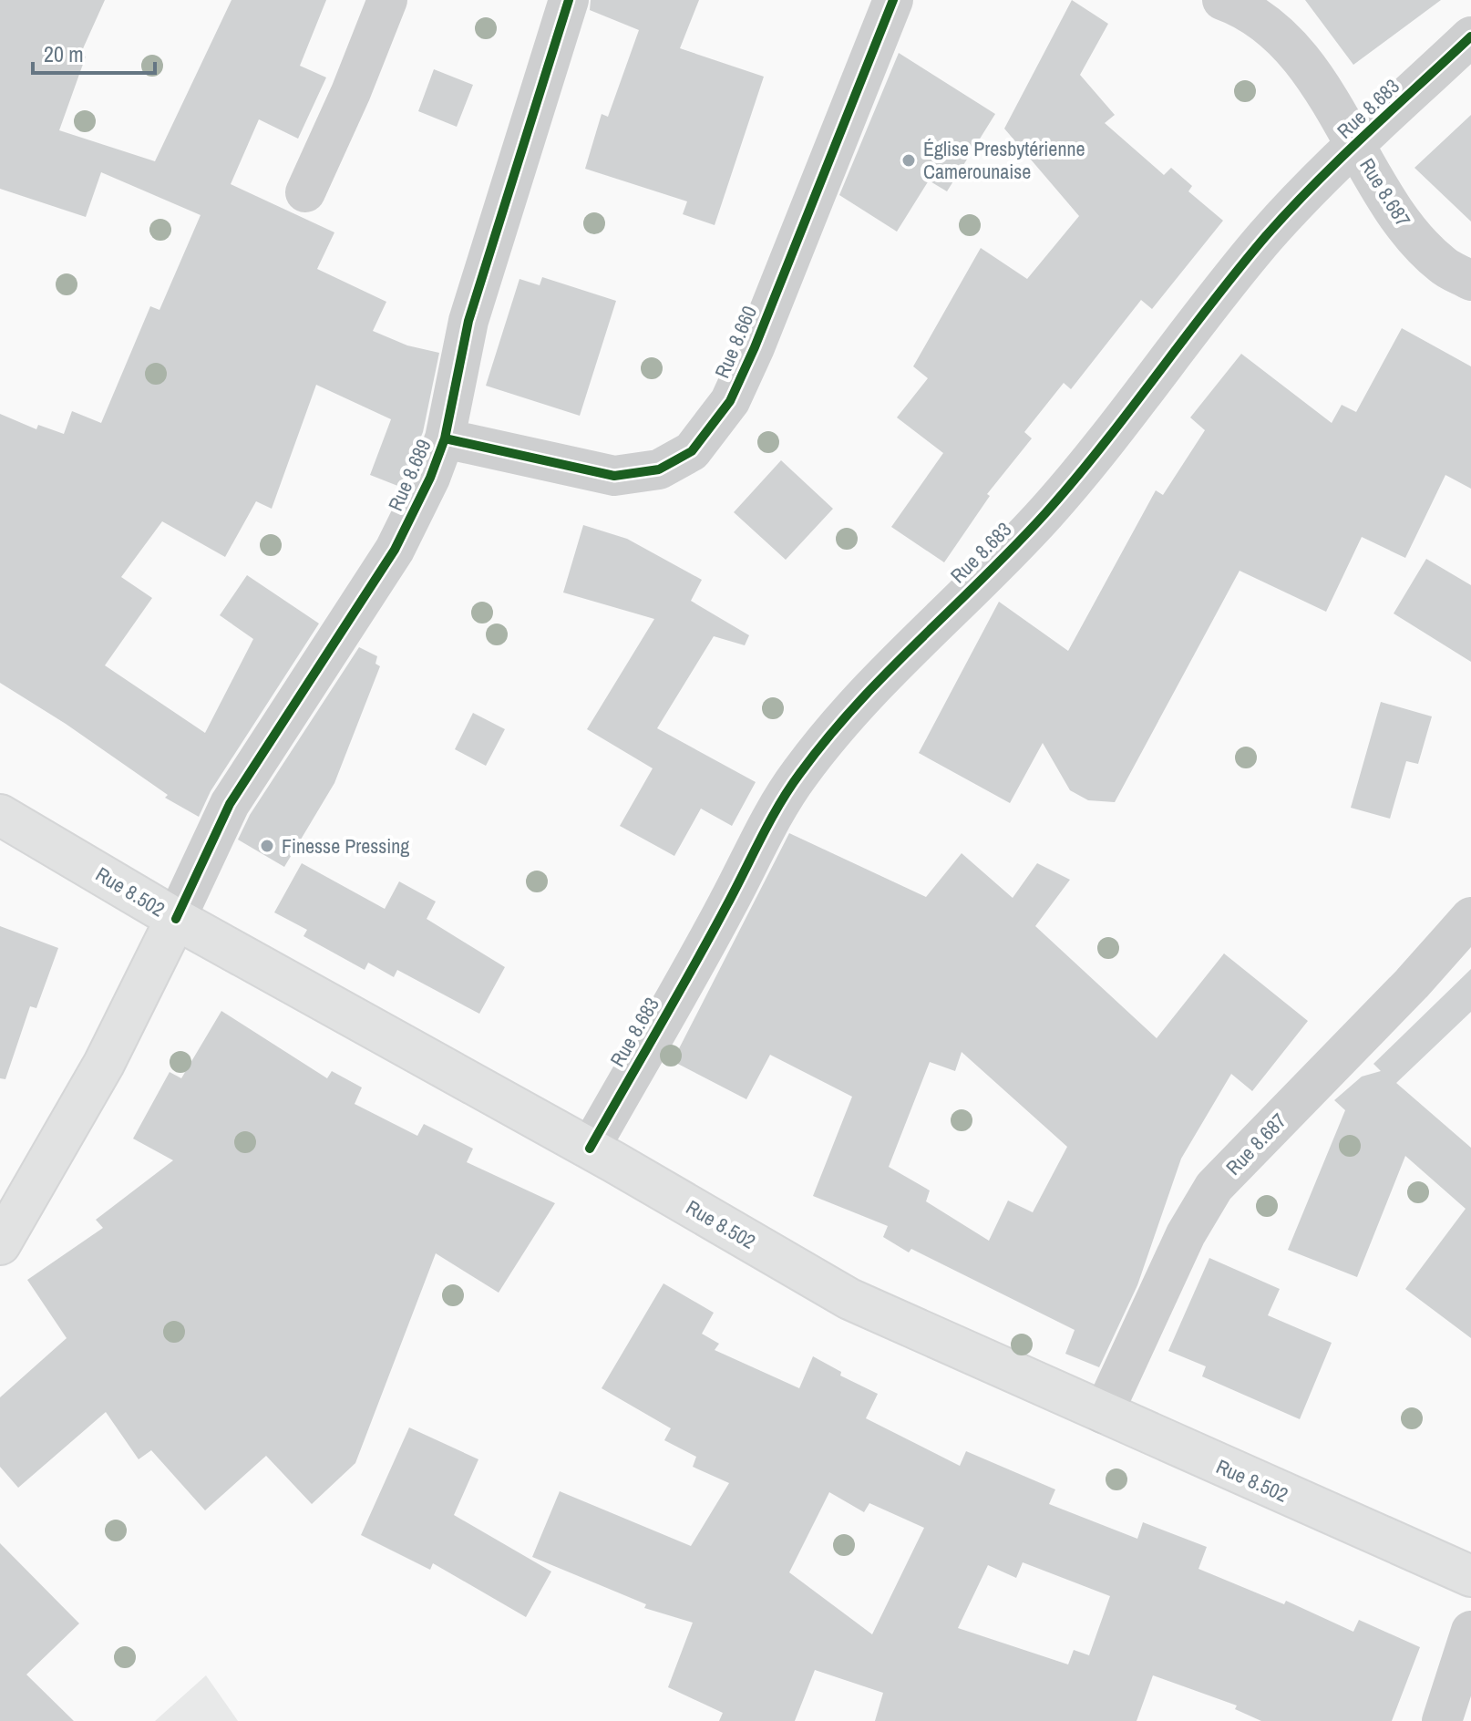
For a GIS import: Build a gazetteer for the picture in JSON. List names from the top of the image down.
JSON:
{
  "streets": {
    "main road": ["Rue 8.502"],
    "street": [
      "Rue 8.683",
      "Rue 8.687",
      "Rue 8.660",
      "Rue 8.689"
    ]
  },
  "crossings": [
    ["Rue 8.683", "Rue 8.687"],
    ["Rue 8.683", "Rue 8.502"],
    ["Rue 8.687", "Rue 8.502"],
    ["Rue 8.660", "Rue 8.689"],
    ["Rue 8.689", "Rue 8.502"]
  ],
  "places": ["Église Presbytérienne Camerounaise", "Finesse Pressing"],
  "scale_bar": "20 m"
}
